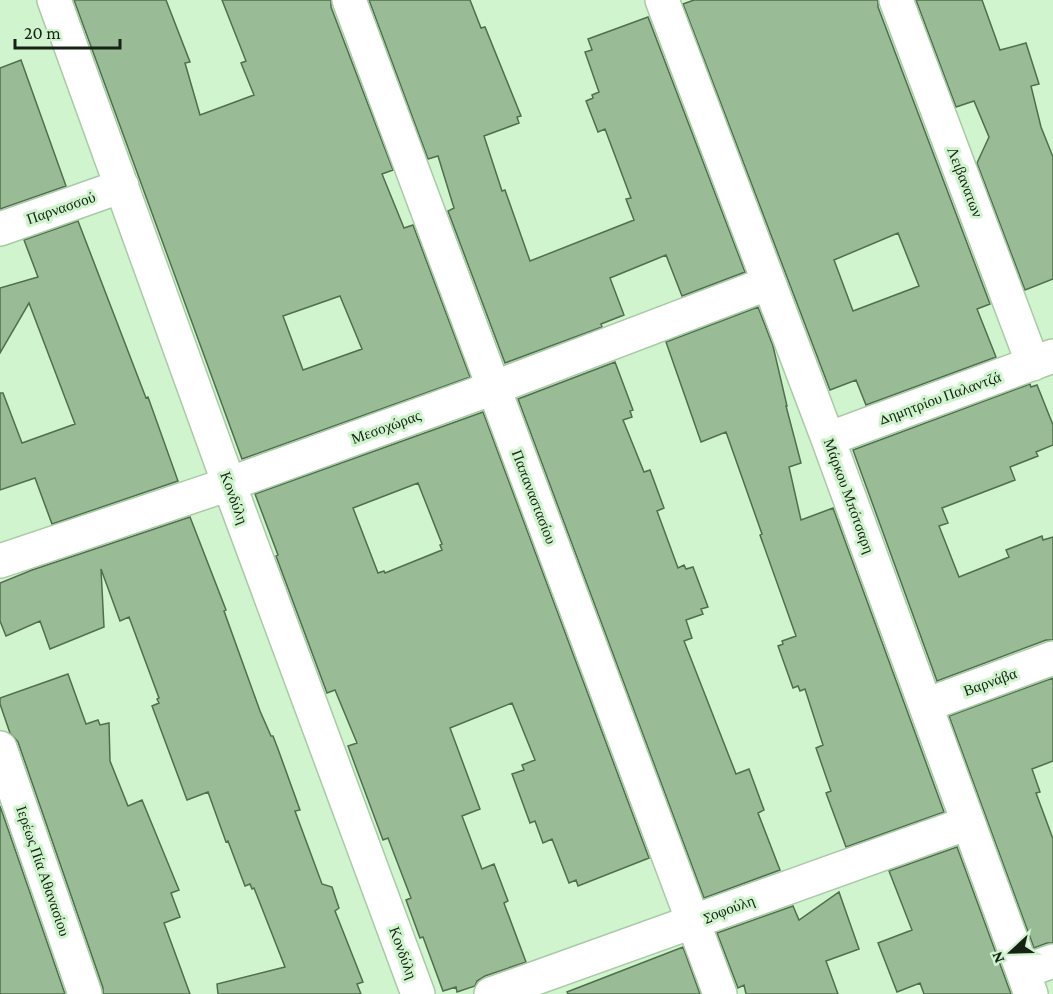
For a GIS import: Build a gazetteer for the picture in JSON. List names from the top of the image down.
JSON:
{
  "streets": {
    "street": [
      "Λειβανατων",
      "Παρνασσού",
      "Δημητρίου Παλαντζά",
      "Μεσοχώρας",
      "Μάρκου Μπότσαρη",
      "Παπαναστασίου",
      "Κονδύλη",
      "Βαρνάβα",
      "Ιερέως Πία Αθανασίου",
      "Σοφούλη"
    ]
  },
  "crossings": [
    ["Λειβανατων", "Δημητρίου Παλαντζά"],
    ["Παρνασσού", "Κονδύλη"],
    ["Δημητρίου Παλαντζά", "Μάρκου Μπότσαρη"],
    ["Μεσοχώρας", "Μάρκου Μπότσαρη"],
    ["Μεσοχώρας", "Παπαναστασίου"],
    ["Μεσοχώρας", "Κονδύλη"],
    ["Μάρκου Μπότσαρη", "Βαρνάβα"],
    ["Μάρκου Μπότσαρη", "Σοφούλη"],
    ["Παπαναστασίου", "Σοφούλη"]
  ],
  "scale_bar": "20 m",
  "north": "left"
}
